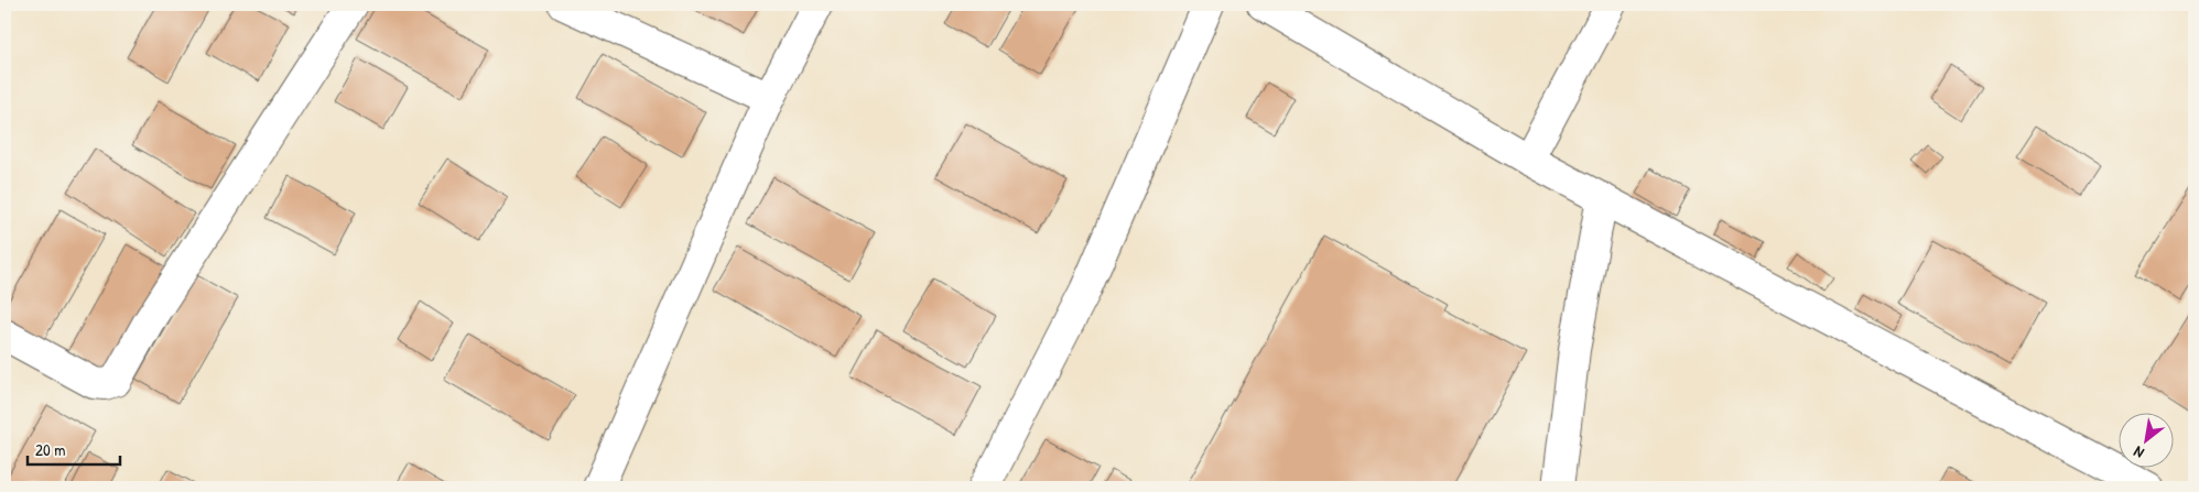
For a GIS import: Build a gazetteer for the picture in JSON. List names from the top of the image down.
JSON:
{
  "scale_bar": "20 m",
  "north": "bottom left"
}
